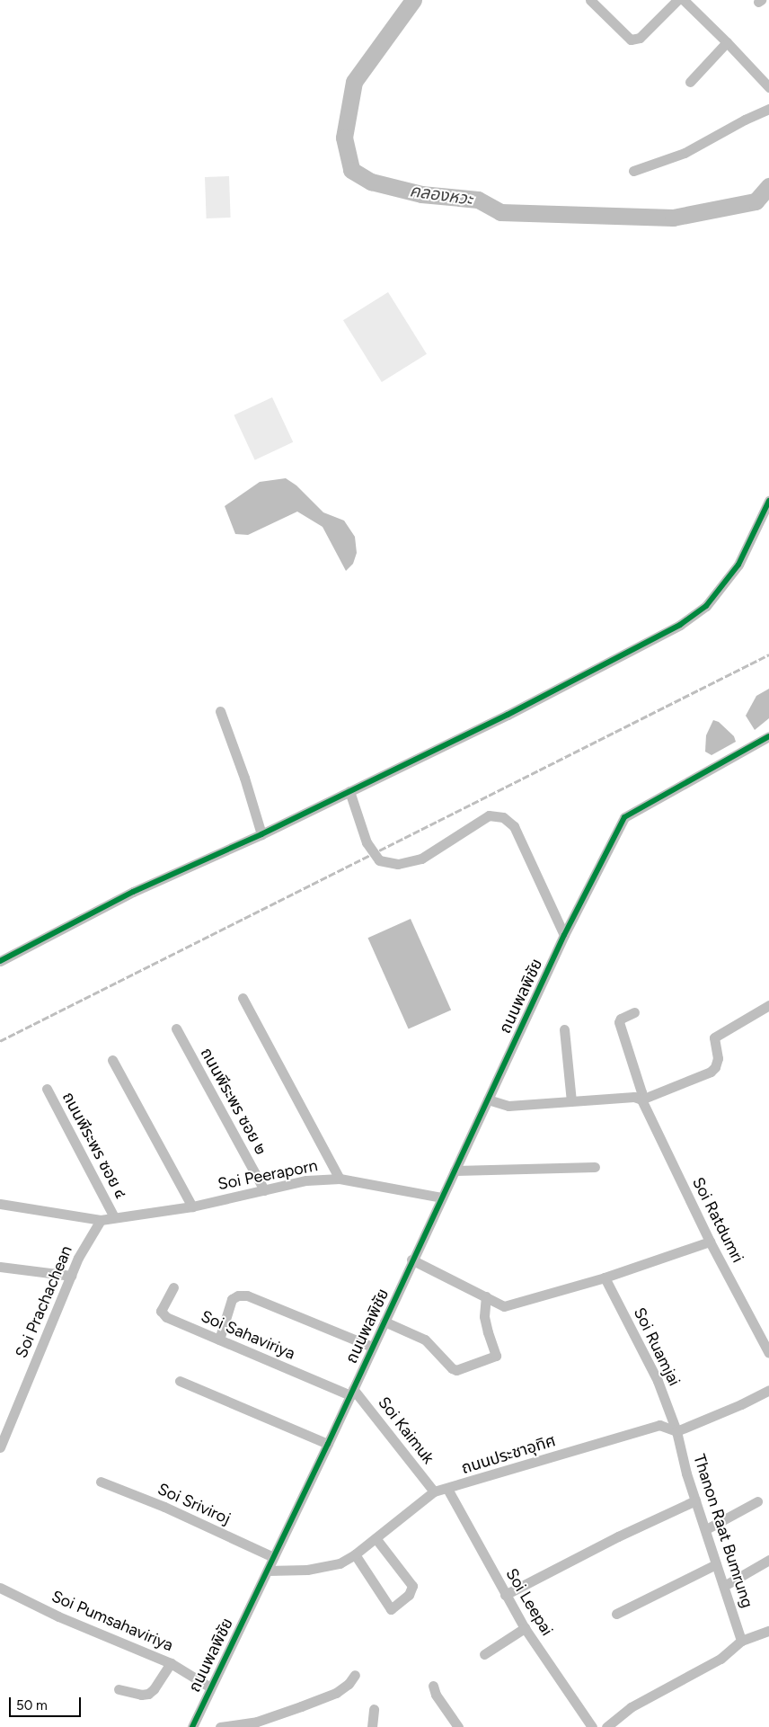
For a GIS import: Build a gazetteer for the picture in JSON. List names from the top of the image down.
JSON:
{
  "streets": {
    "street": [
      "ถนนพลพิชัย",
      "ถนนพีระพร ซอย ๒",
      "ถนนพีระพร ซอย ๔",
      "Soi Peeraporn",
      "Soi Ratdumri",
      "Soi Prachachean",
      "Soi Sahaviriya",
      "Soi Ruamjai",
      "Soi Kaimuk",
      "ถนนประชาอุทิศ",
      "Soi Sriviroj",
      "Thanon Raat Bumrung",
      "Soi Leepai",
      "Soi Pumsahaviriya"
    ]
  },
  "crossings": [
    ["ถนนพลพิชัย", "Soi Peeraporn"],
    ["ถนนพลพิชัย", "Soi Sahaviriya"],
    ["ถนนพลพิชัย", "Soi Kaimuk"],
    ["ถนนพลพิชัย", "ถนนประชาอุทิศ"],
    ["ถนนพลพิชัย", "Soi Sriviroj"],
    ["ถนนพลพิชัย", "Soi Pumsahaviriya"],
    ["ถนนพีระพร ซอย ๒", "Soi Peeraporn"],
    ["ถนนพีระพร ซอย ๔", "Soi Peeraporn"],
    ["Soi Peeraporn", "Soi Prachachean"],
    ["Soi Sahaviriya", "Soi Kaimuk"],
    ["Soi Ruamjai", "ถนนประชาอุทิศ"],
    ["Soi Ruamjai", "Thanon Raat Bumrung"],
    ["Soi Kaimuk", "ถนนประชาอุทิศ"],
    ["ถนนประชาอุทิศ", "Thanon Raat Bumrung"],
    ["ถนนประชาอุทิศ", "Soi Leepai"]
  ],
  "water": ["คลองหวะ"],
  "scale_bar": "50 m"
}
